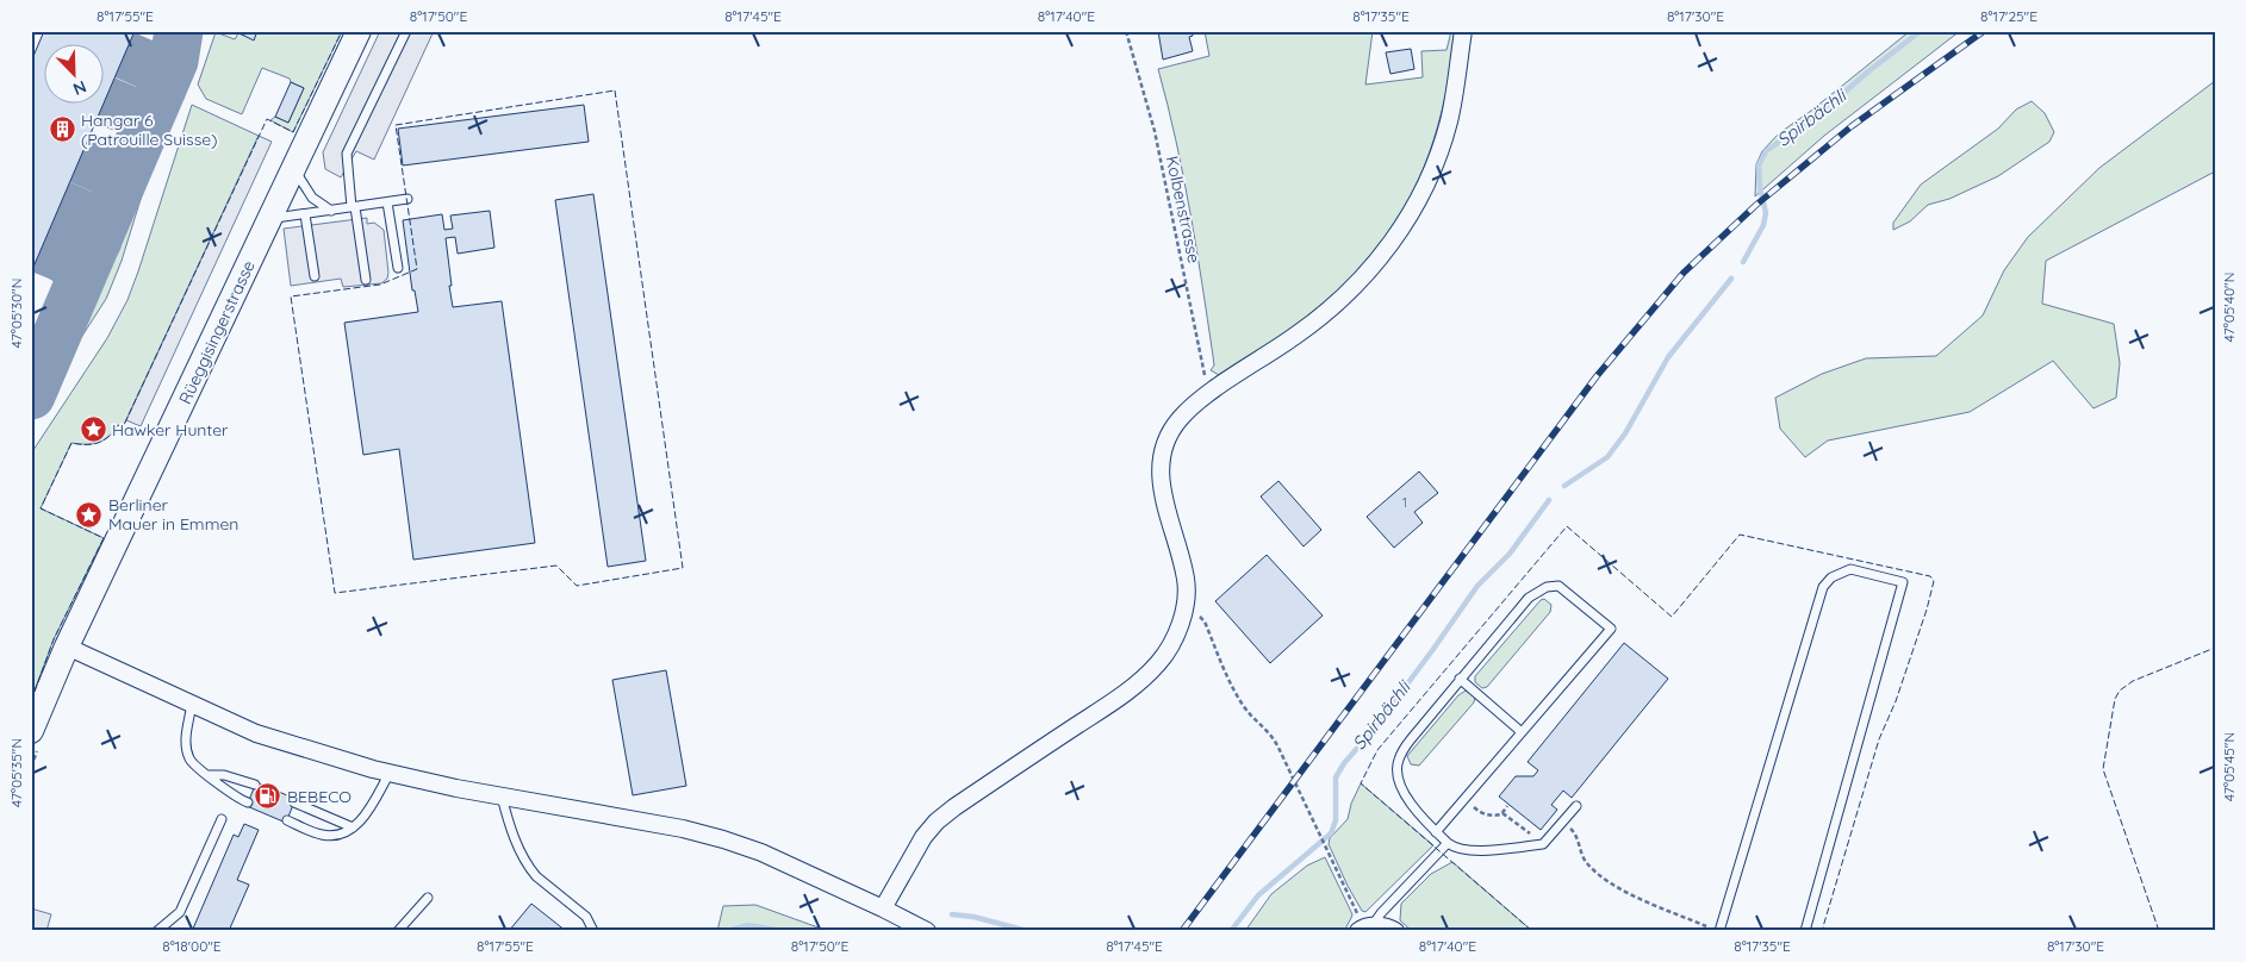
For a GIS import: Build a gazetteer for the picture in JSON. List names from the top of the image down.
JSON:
{
  "streets": {
    "main road": ["Rüeggisingerstrasse"],
    "path": ["Kolbenstrasse"]
  },
  "water": ["Spirbächli"],
  "places": {
    "building": ["Hangar 6 (Patrouille Suisse)"],
    "place": ["Hawker Hunter", "Berliner Mauer in Emmen"],
    "fuel station": ["BEBECO"]
  },
  "house_numbers": ["1"],
  "north": "bottom right",
  "coordinates": [
    "8°17'55\"E",
    "8°17'50\"E",
    "8°17'45\"E",
    "8°17'40\"E",
    "8°17'35\"E",
    "8°17'30\"E",
    "8°17'25\"E",
    "47°05'40\"N",
    "47°05'30\"N",
    "47°05'45\"N",
    "47°05'35\"N",
    "8°18'00\"E"
  ]
}
